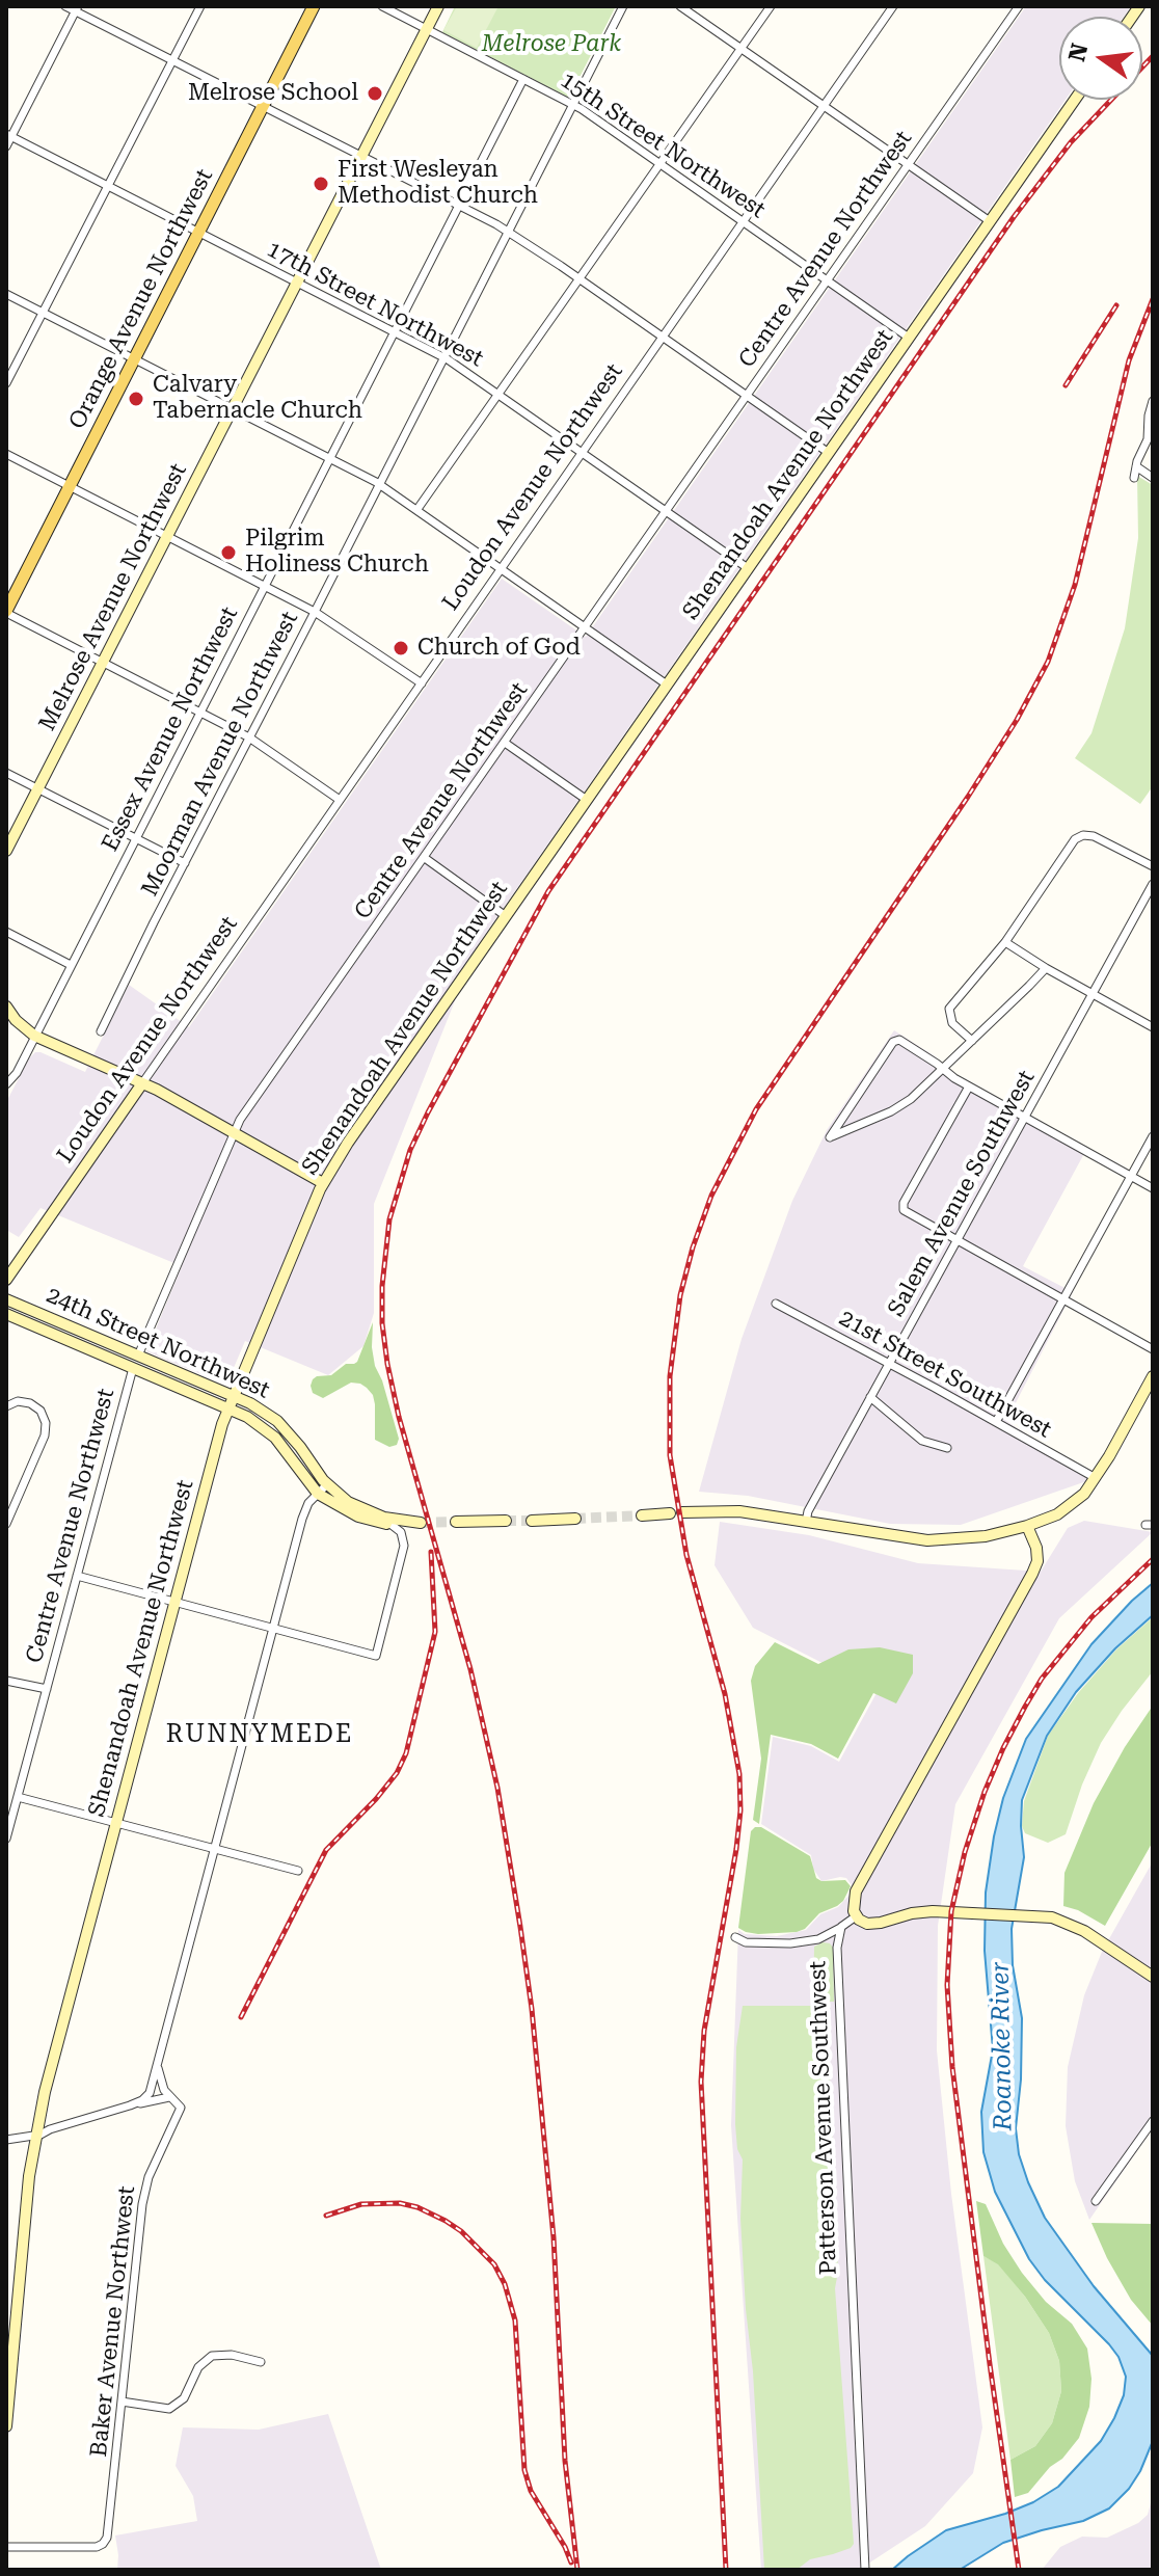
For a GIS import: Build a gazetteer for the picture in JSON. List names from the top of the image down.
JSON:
{
  "streets": {
    "main road": ["Orange Avenue Northwest"],
    "street": [
      "15th Street Northwest",
      "Centre Avenue Northwest",
      "17th Street Northwest",
      "Shenandoah Avenue Northwest",
      "Loudon Avenue Northwest",
      "Melrose Avenue Northwest",
      "Essex Avenue Northwest",
      "Moorman Avenue Northwest",
      "Salem Avenue Southwest",
      "24th Street Northwest",
      "21st Street Southwest",
      "Patterson Avenue Southwest",
      "Baker Avenue Northwest"
    ]
  },
  "crossings": [
    ["15th Street Northwest", "Centre Avenue Northwest"],
    ["15th Street Northwest", "Shenandoah Avenue Northwest"],
    ["15th Street Northwest", "Loudon Avenue Northwest"],
    ["15th Street Northwest", "Melrose Avenue Northwest"],
    ["15th Street Northwest", "Essex Avenue Northwest"],
    ["15th Street Northwest", "Moorman Avenue Northwest"],
    ["Centre Avenue Northwest", "17th Street Northwest"],
    ["Centre Avenue Northwest", "24th Street Northwest"],
    ["Orange Avenue Northwest", "17th Street Northwest"],
    ["17th Street Northwest", "Shenandoah Avenue Northwest"],
    ["17th Street Northwest", "Loudon Avenue Northwest"],
    ["17th Street Northwest", "Melrose Avenue Northwest"],
    ["17th Street Northwest", "Essex Avenue Northwest"],
    ["17th Street Northwest", "Moorman Avenue Northwest"],
    ["Shenandoah Avenue Northwest", "24th Street Northwest"],
    ["Salem Avenue Southwest", "21st Street Southwest"]
  ],
  "districts": ["RUNNYMEDE"],
  "water": ["Roanoke River"],
  "parks": ["Melrose Park"],
  "places": [
    "Melrose School",
    "First Wesleyan Methodist Church",
    "Calvary Tabernacle Church",
    "Pilgrim Holiness Church",
    "Church of God"
  ],
  "north": "left"
}
